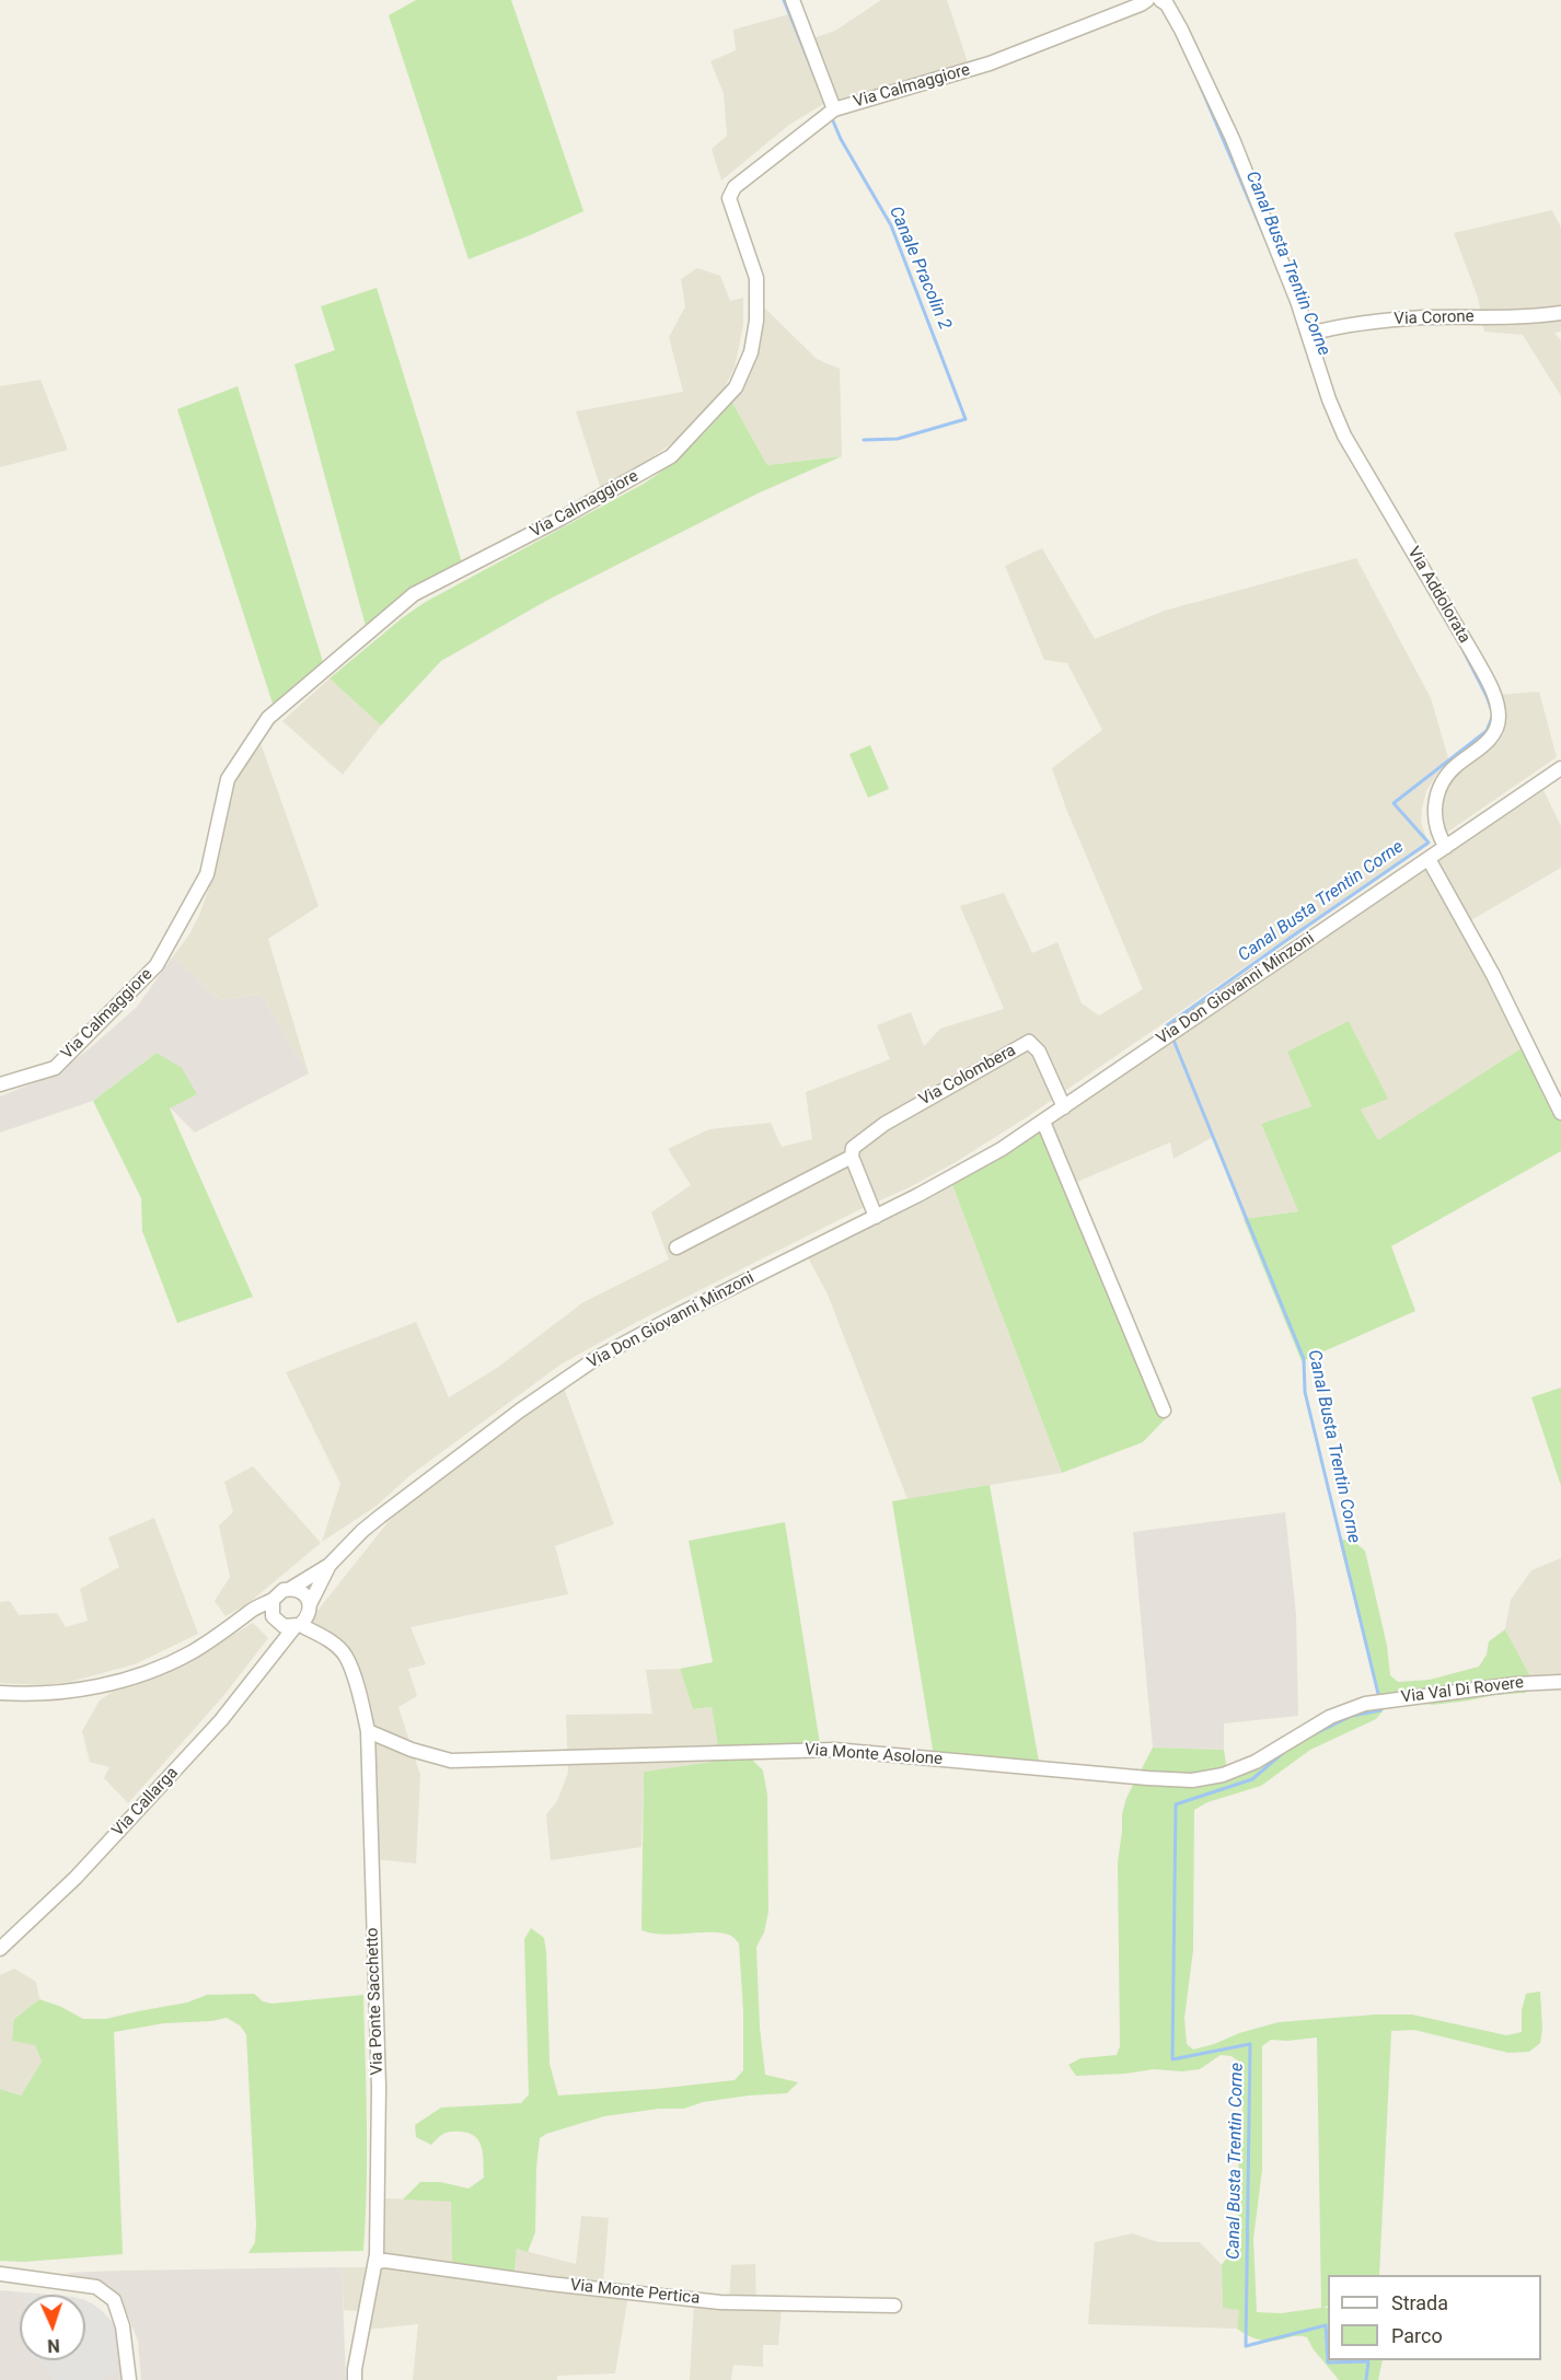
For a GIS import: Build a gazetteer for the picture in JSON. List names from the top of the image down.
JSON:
{
  "streets": {
    "street": [
      "Via Calmaggiore",
      "Via Corone",
      "Via Addolorata",
      "Via Don Giovanni Minzoni",
      "Via Colombera",
      "Via Val Di Rovere",
      "Via Monte Asolone",
      "Via Callarga",
      "Via Ponte Sacchetto",
      "Via Monte Pertica"
    ]
  },
  "crossings": [
    ["Via Corone", "Via Addolorata"],
    ["Via Addolorata", "Via Don Giovanni Minzoni"],
    ["Via Don Giovanni Minzoni", "Via Colombera"],
    ["Via Val Di Rovere", "Via Monte Asolone"],
    ["Via Monte Asolone", "Via Ponte Sacchetto"],
    ["Via Callarga", "Via Ponte Sacchetto"],
    ["Via Ponte Sacchetto", "Via Monte Pertica"]
  ],
  "water": ["Canal Busta Trentin Corne", "Canale Pracolin 2"],
  "legend": ["Strada", "Parco"],
  "north": "bottom"
}
